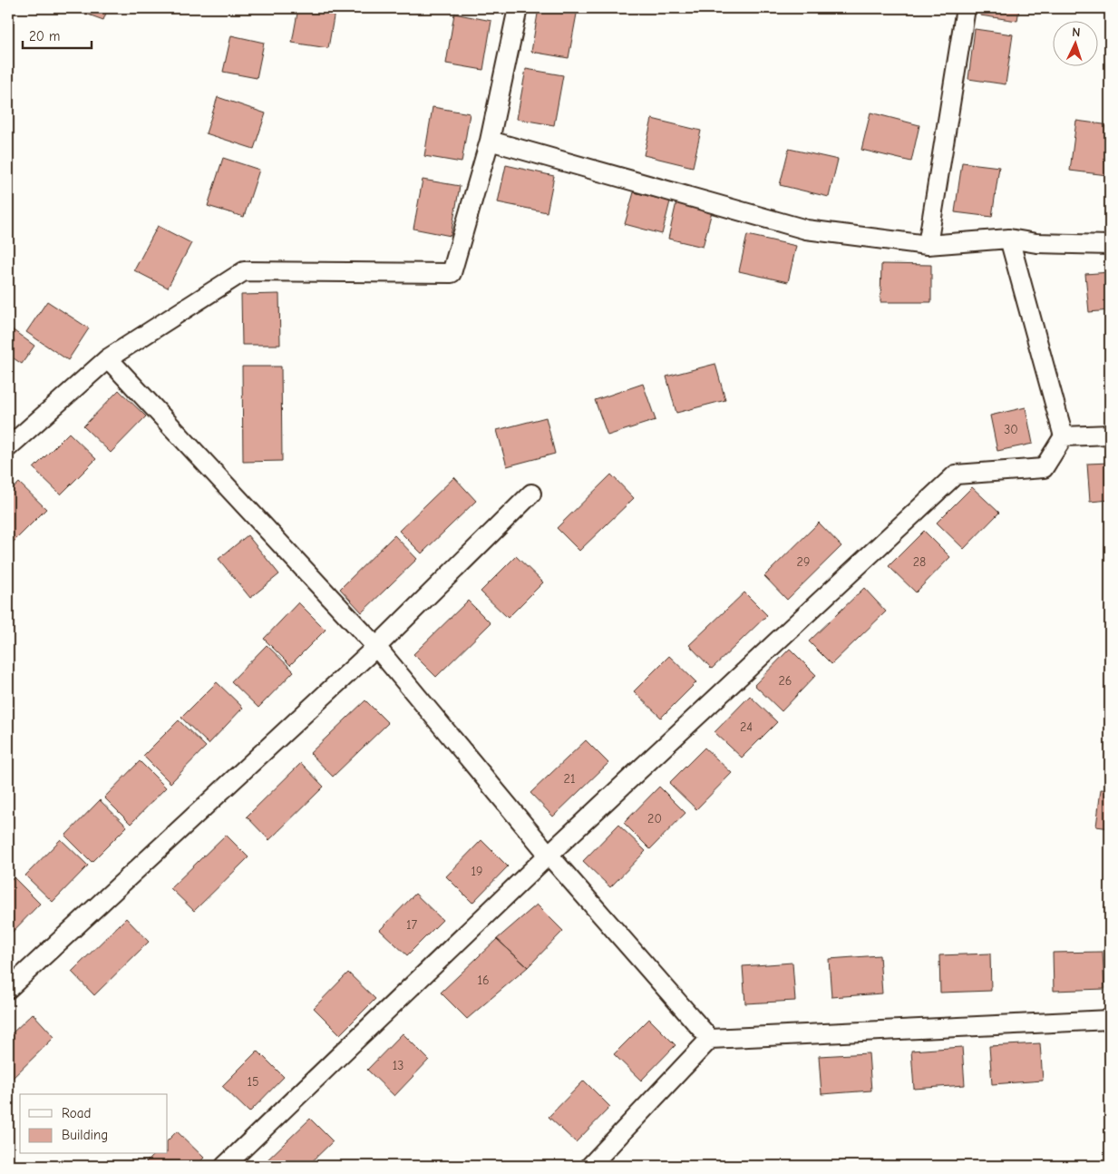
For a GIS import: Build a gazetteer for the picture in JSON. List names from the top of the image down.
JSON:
{
  "house_numbers": [
    "30",
    "29",
    "28",
    "26",
    "24",
    "21",
    "20",
    "19",
    "17",
    "16",
    "13",
    "15"
  ],
  "legend": ["Road", "Building"],
  "scale_bar": "20 m",
  "north": "top"
}
